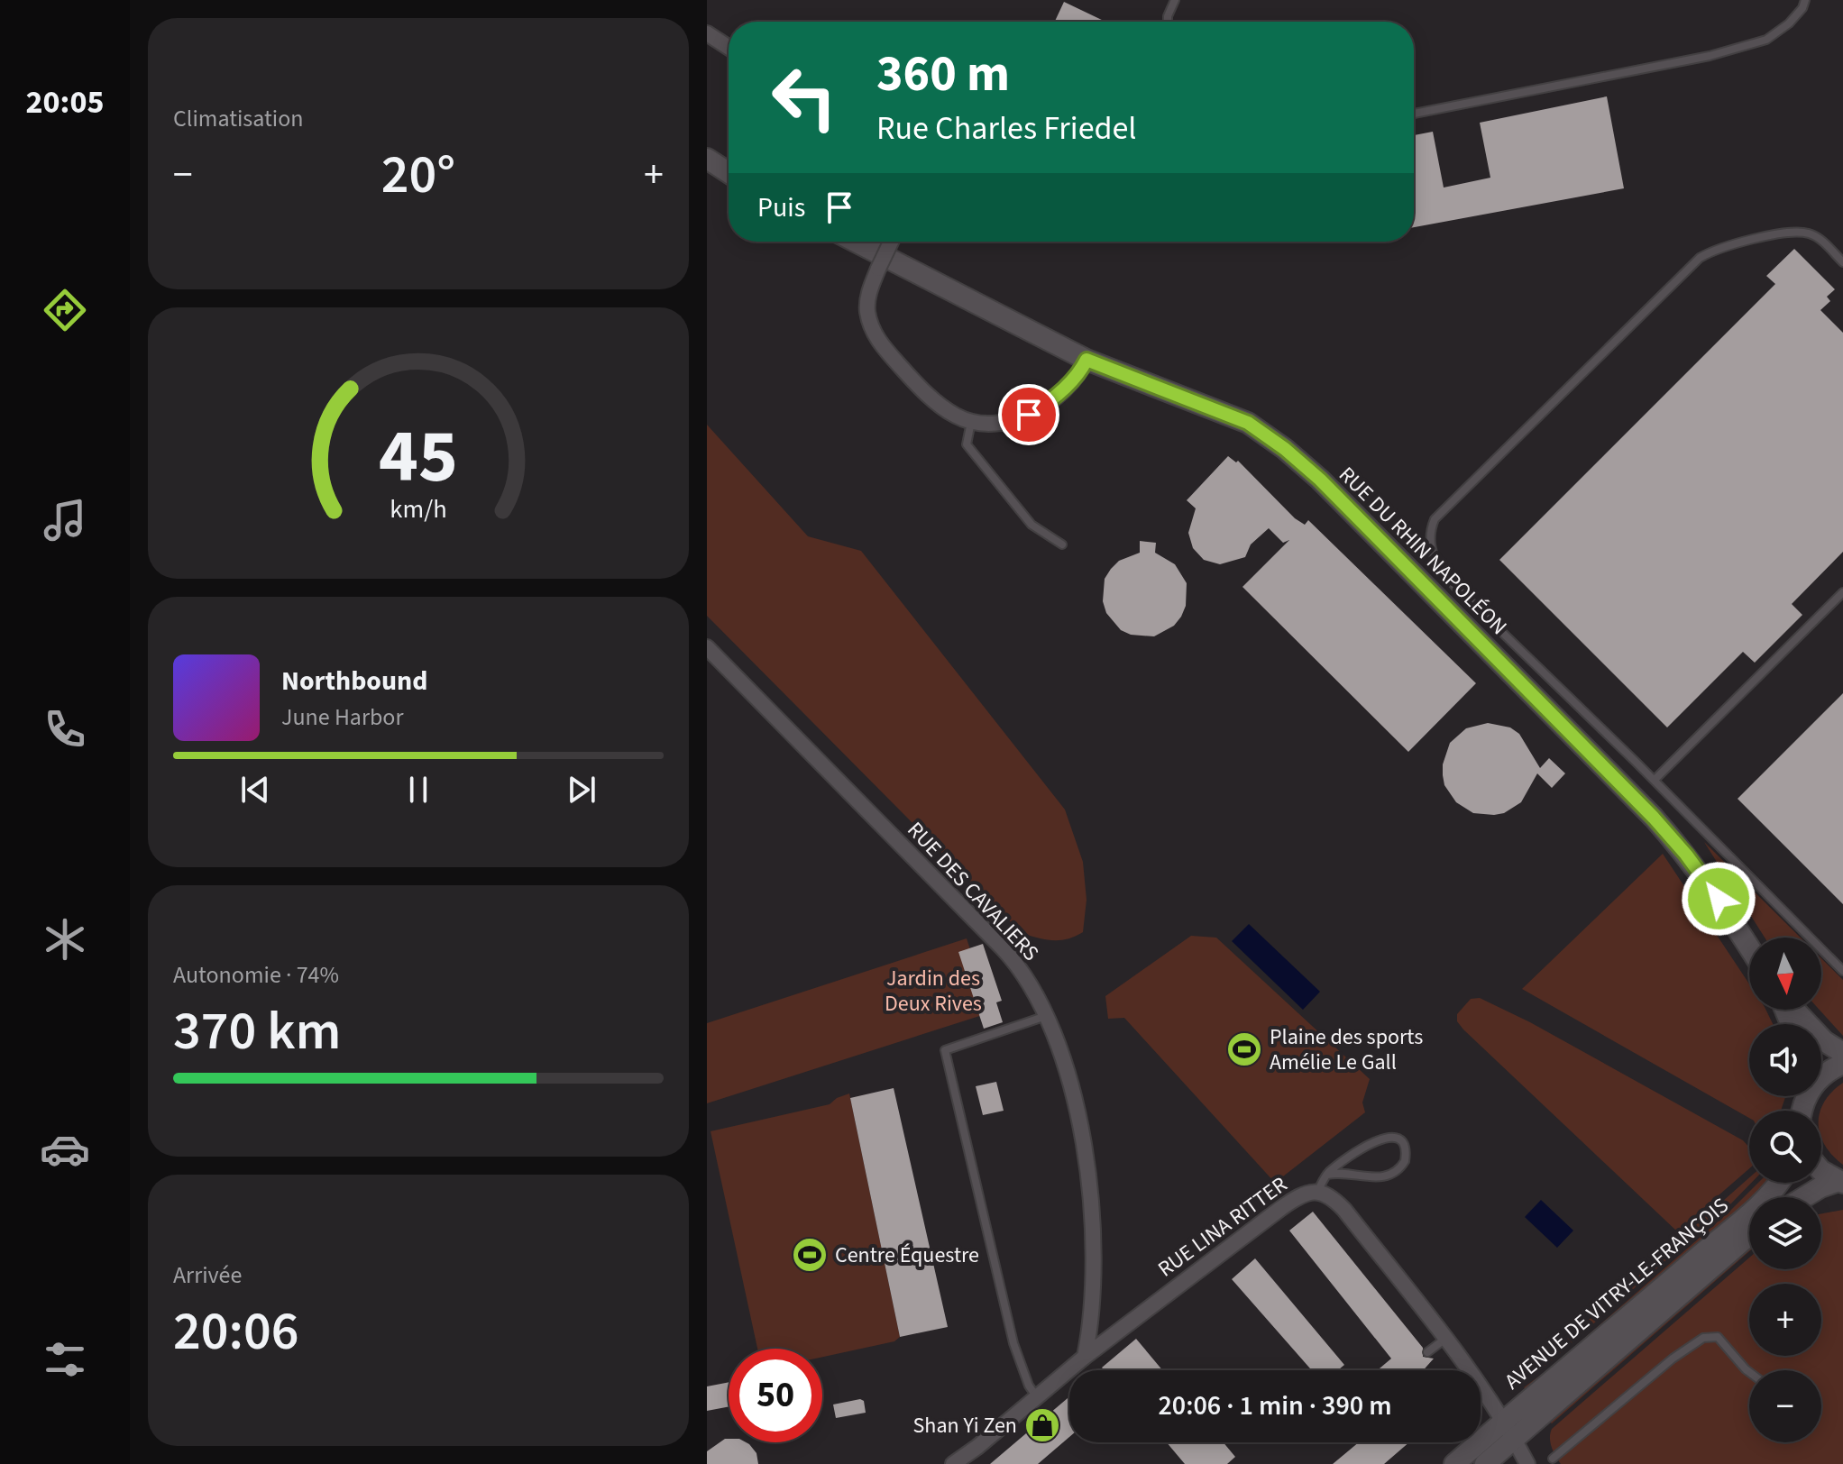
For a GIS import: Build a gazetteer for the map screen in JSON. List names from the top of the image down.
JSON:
{
  "streets": {
    "main road": ["RUE DU RHIN NAPOLÉON", "AVENUE DE VITRY-LE-FRANÇOIS"],
    "street": ["RUE DES CAVALIERS", "RUE LINA RITTER"]
  },
  "crossings": [
    ["RUE DES CAVALIERS", "RUE LINA RITTER"],
    ["RUE LINA RITTER", "AVENUE DE VITRY-LE-FRANÇOIS"]
  ],
  "parks": ["Jardin des Deux Rives"],
  "places": {
    "sports": ["Plaine des sports Amélie Le Gall", "Centre Équestre"],
    "shop": ["Shan Yi Zen"]
  },
  "north": "bottom",
  "page": {
    "tabs": "20:05",
    "tile": [
      "Climatisation",
      ["Autonomie · 74%", "370 km"],
      ["Arrivée", "20:06"]
    ],
    "turn": ["360 m", "Rue Charles Friedel"],
    "heat": ["−", "20°", "+"],
    "then": "Puis",
    "song": ["Northbound", "June Harbor"],
    "map_buttons": ["+", "−"],
    "limit": "50",
    "trip": "20:06 · 1 min · 390 m",
    "gauge": ["45", "km/h"]
  }
}
